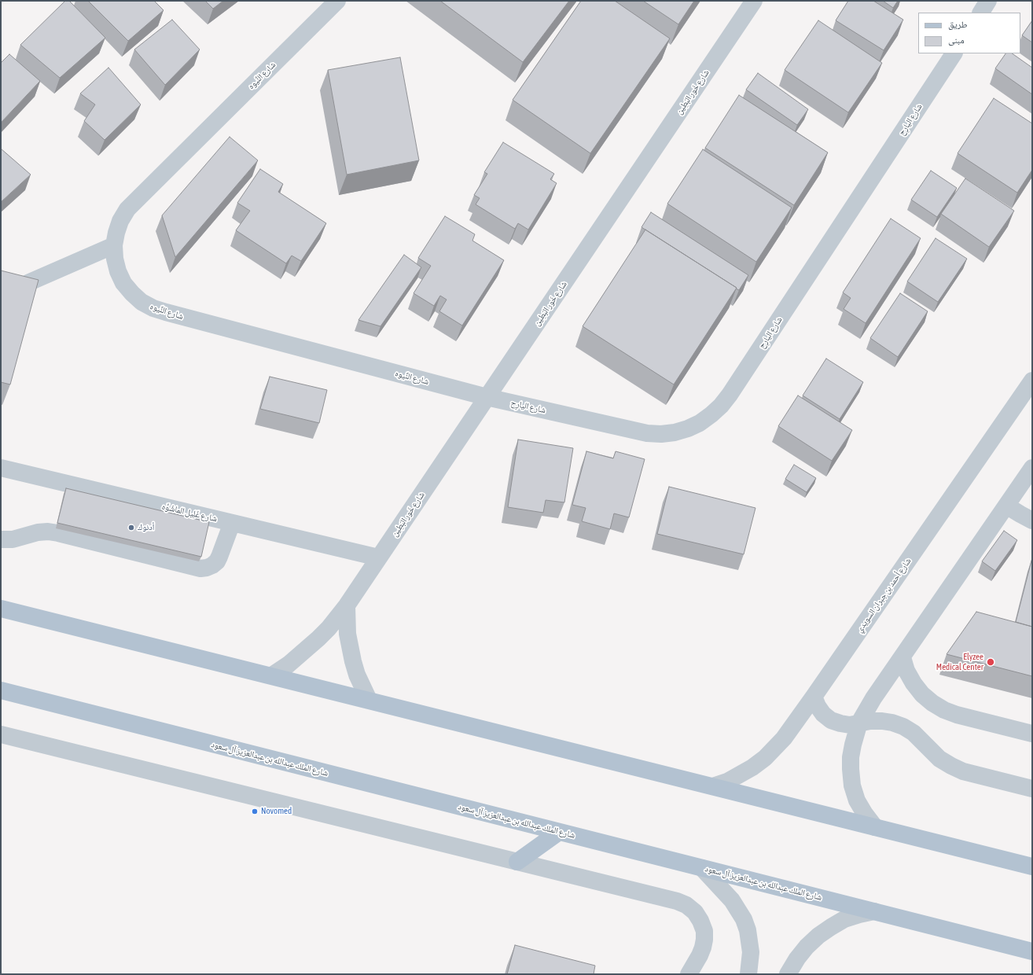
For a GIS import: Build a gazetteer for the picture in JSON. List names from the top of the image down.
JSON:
{
  "streets": {
    "main road": ["شارع الملك عبدالله بن عبدالعزيز آل سعود"],
    "street": [
      "شارع النِّيوه",
      "شارع خَور البَطِين",
      "شارع اليارِح",
      "شارع غَلِيل الماشُوَّه",
      "شارع أحمد بن جبران السويدي"
    ]
  },
  "crossings": [
    ["شارع النِّيوه", "شارع خَور البَطِين"],
    ["شارع النِّيوه", "شارع اليارِح"],
    ["شارع خَور البَطِين", "شارع اليارِح"],
    ["شارع خَور البَطِين", "شارع غَلِيل الماشُوَّه"]
  ],
  "places": ["أدنوك", "Elyzee Medical Center", "Novomed"],
  "legend": ["طريق", "مبنى"]
}
